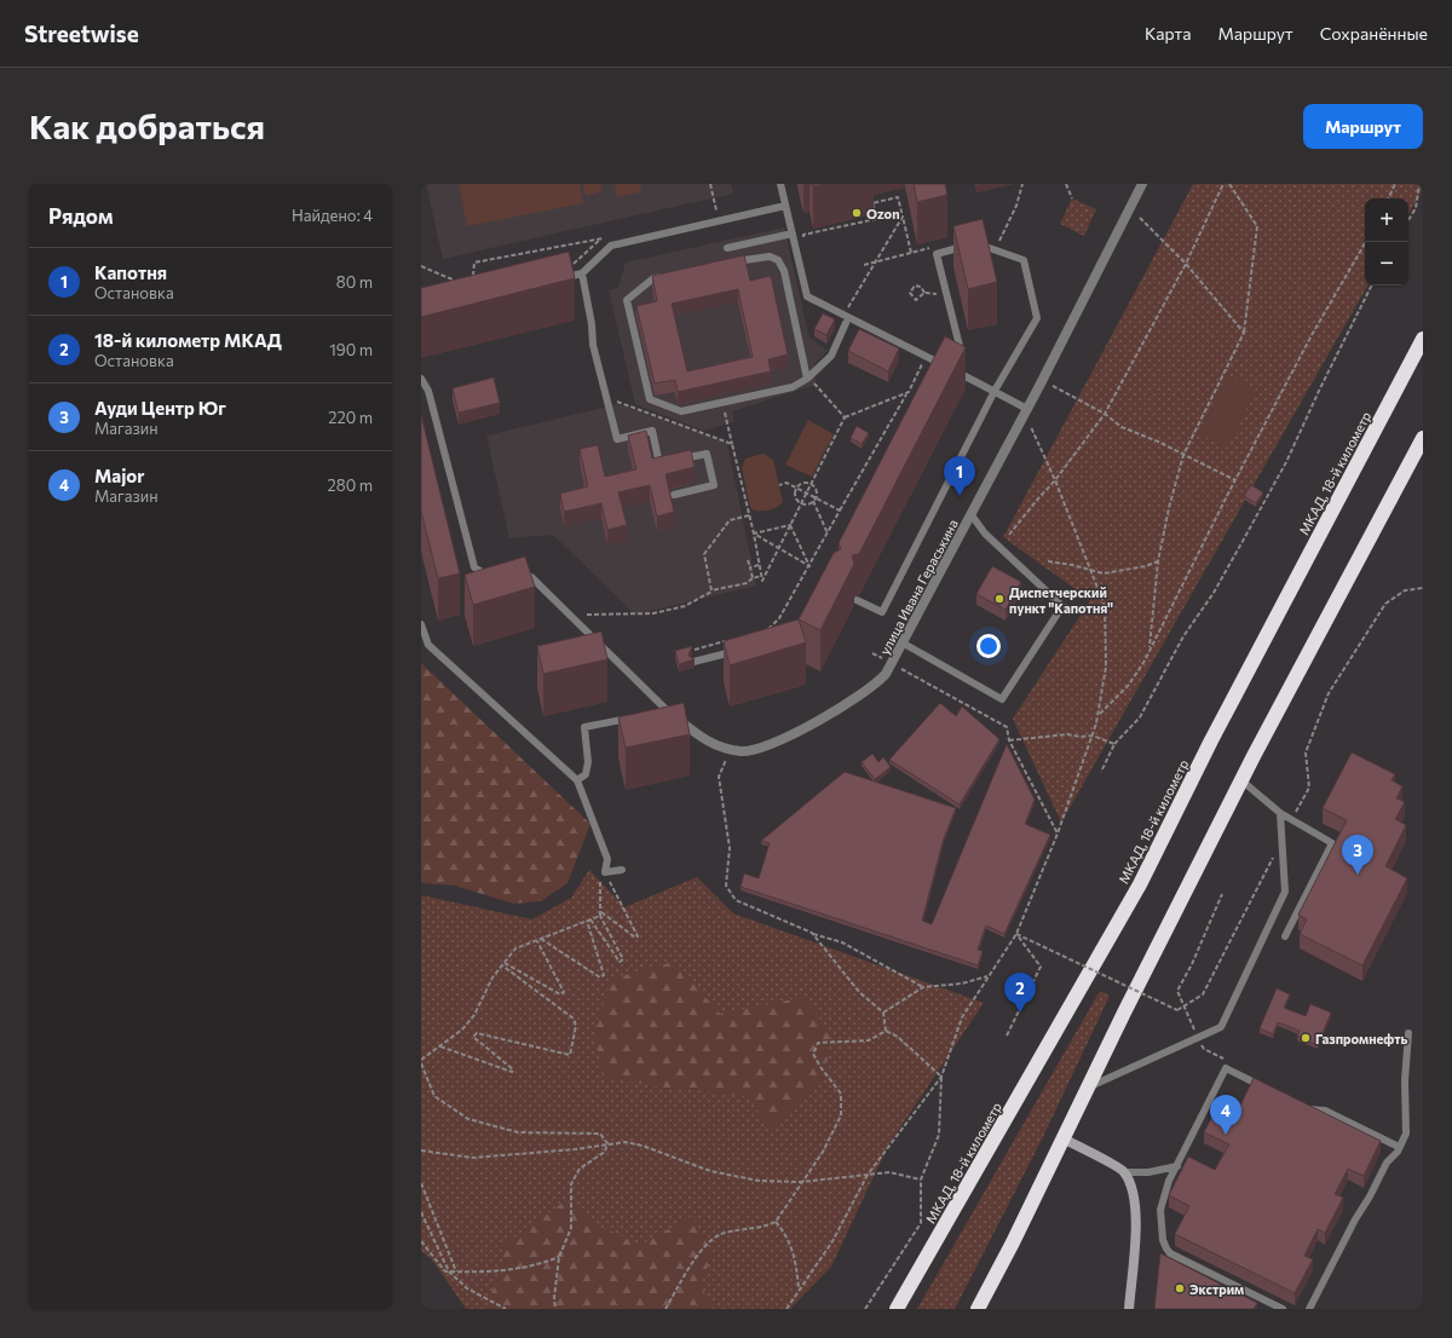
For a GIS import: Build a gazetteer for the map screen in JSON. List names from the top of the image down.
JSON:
{
  "streets": {
    "highway": ["МКАД, 18-й километр"],
    "street": ["улица Ивана Гераськина"]
  },
  "places": [
    "Ozon",
    "Диспетчерский пункт \"Капотня\"",
    "Газпромнефть",
    "Экстрим"
  ],
  "page": {
    "header": "Streetwise",
    "nav": ["Карта", "Маршрут", "Сохранённые"],
    "buttons": "Маршрут",
    "title": "Как добраться",
    "heading": ["Рядом", "Найдено: 4"],
    "map_buttons": ["+", "−"],
    "list": [
      {
        "mark": "1",
        "name": "Капотня",
        "note": "Остановка",
        "value": "80 m"
      },
      {
        "mark": "2",
        "name": "18-й километр МКАД",
        "note": "Остановка",
        "value": "190 m"
      },
      {
        "mark": "3",
        "name": "Ауди Центр Юг",
        "note": "Магазин",
        "value": "220 m"
      },
      {
        "mark": "4",
        "name": "Major",
        "note": "Магазин",
        "value": "280 m"
      }
    ],
    "pins": [
      "1",
      "3",
      "2",
      "4"
    ]
  }
}
